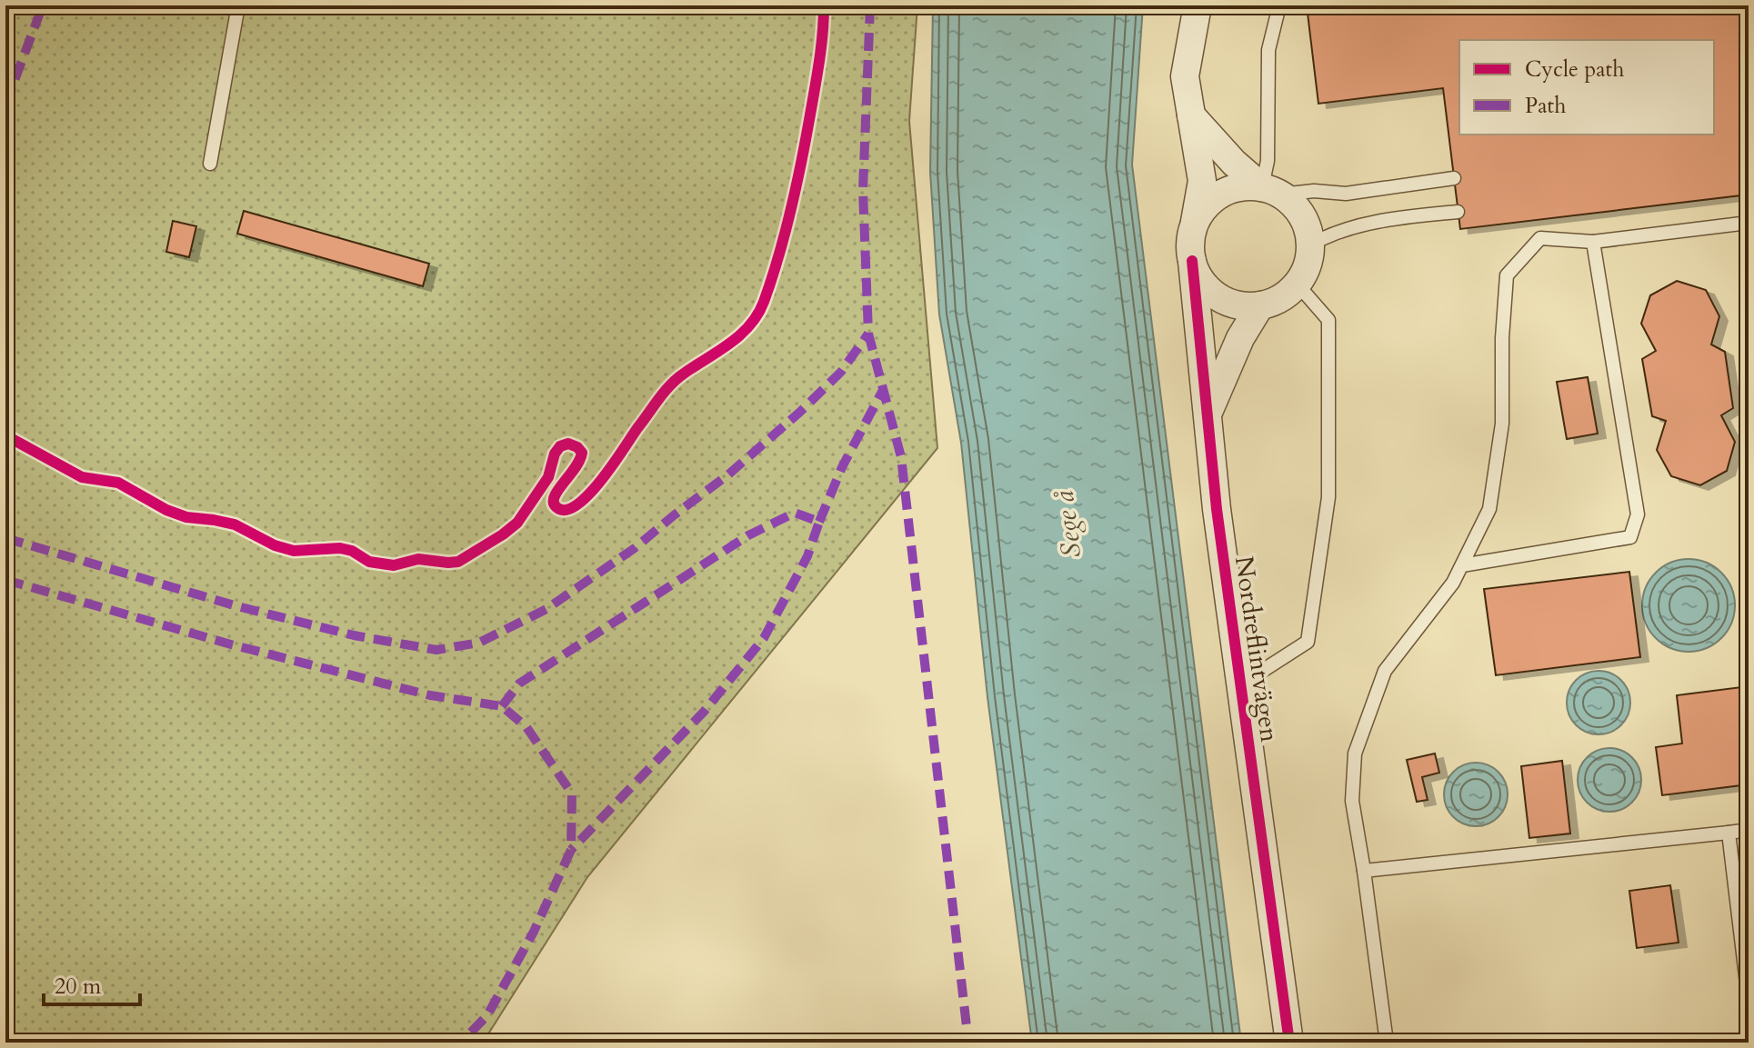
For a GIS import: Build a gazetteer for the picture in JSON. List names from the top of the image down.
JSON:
{
  "streets": {
    "street": ["Nordreflintvägen"]
  },
  "water": ["Sege å"],
  "legend": ["Cycle path", "Path"],
  "scale_bar": "20 m"
}
